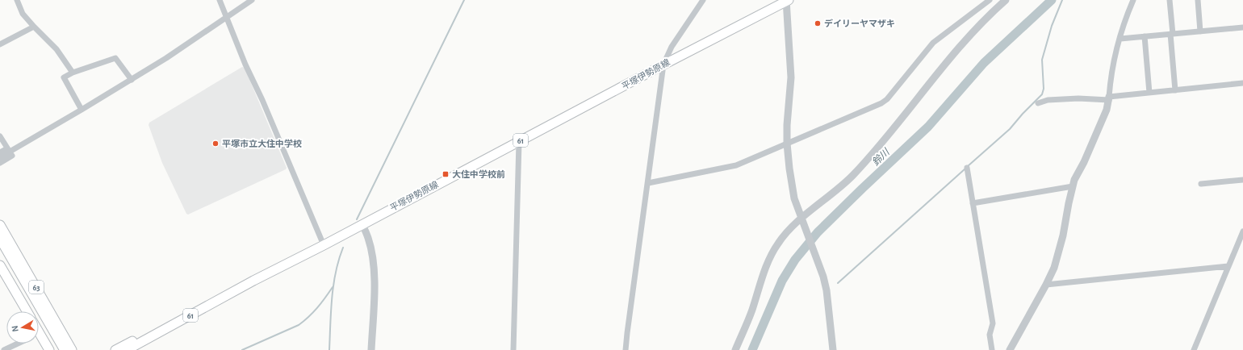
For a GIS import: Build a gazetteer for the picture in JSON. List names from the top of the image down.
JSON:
{
  "streets": {
    "main road": ["平塚伊勢原線", "61", "63"]
  },
  "water": ["鈴川"],
  "places": {
    "other": ["デイリーヤマザキ", "平塚市立大住中学校"],
    "transit": ["大住中学校前"]
  },
  "north": "left"
}
